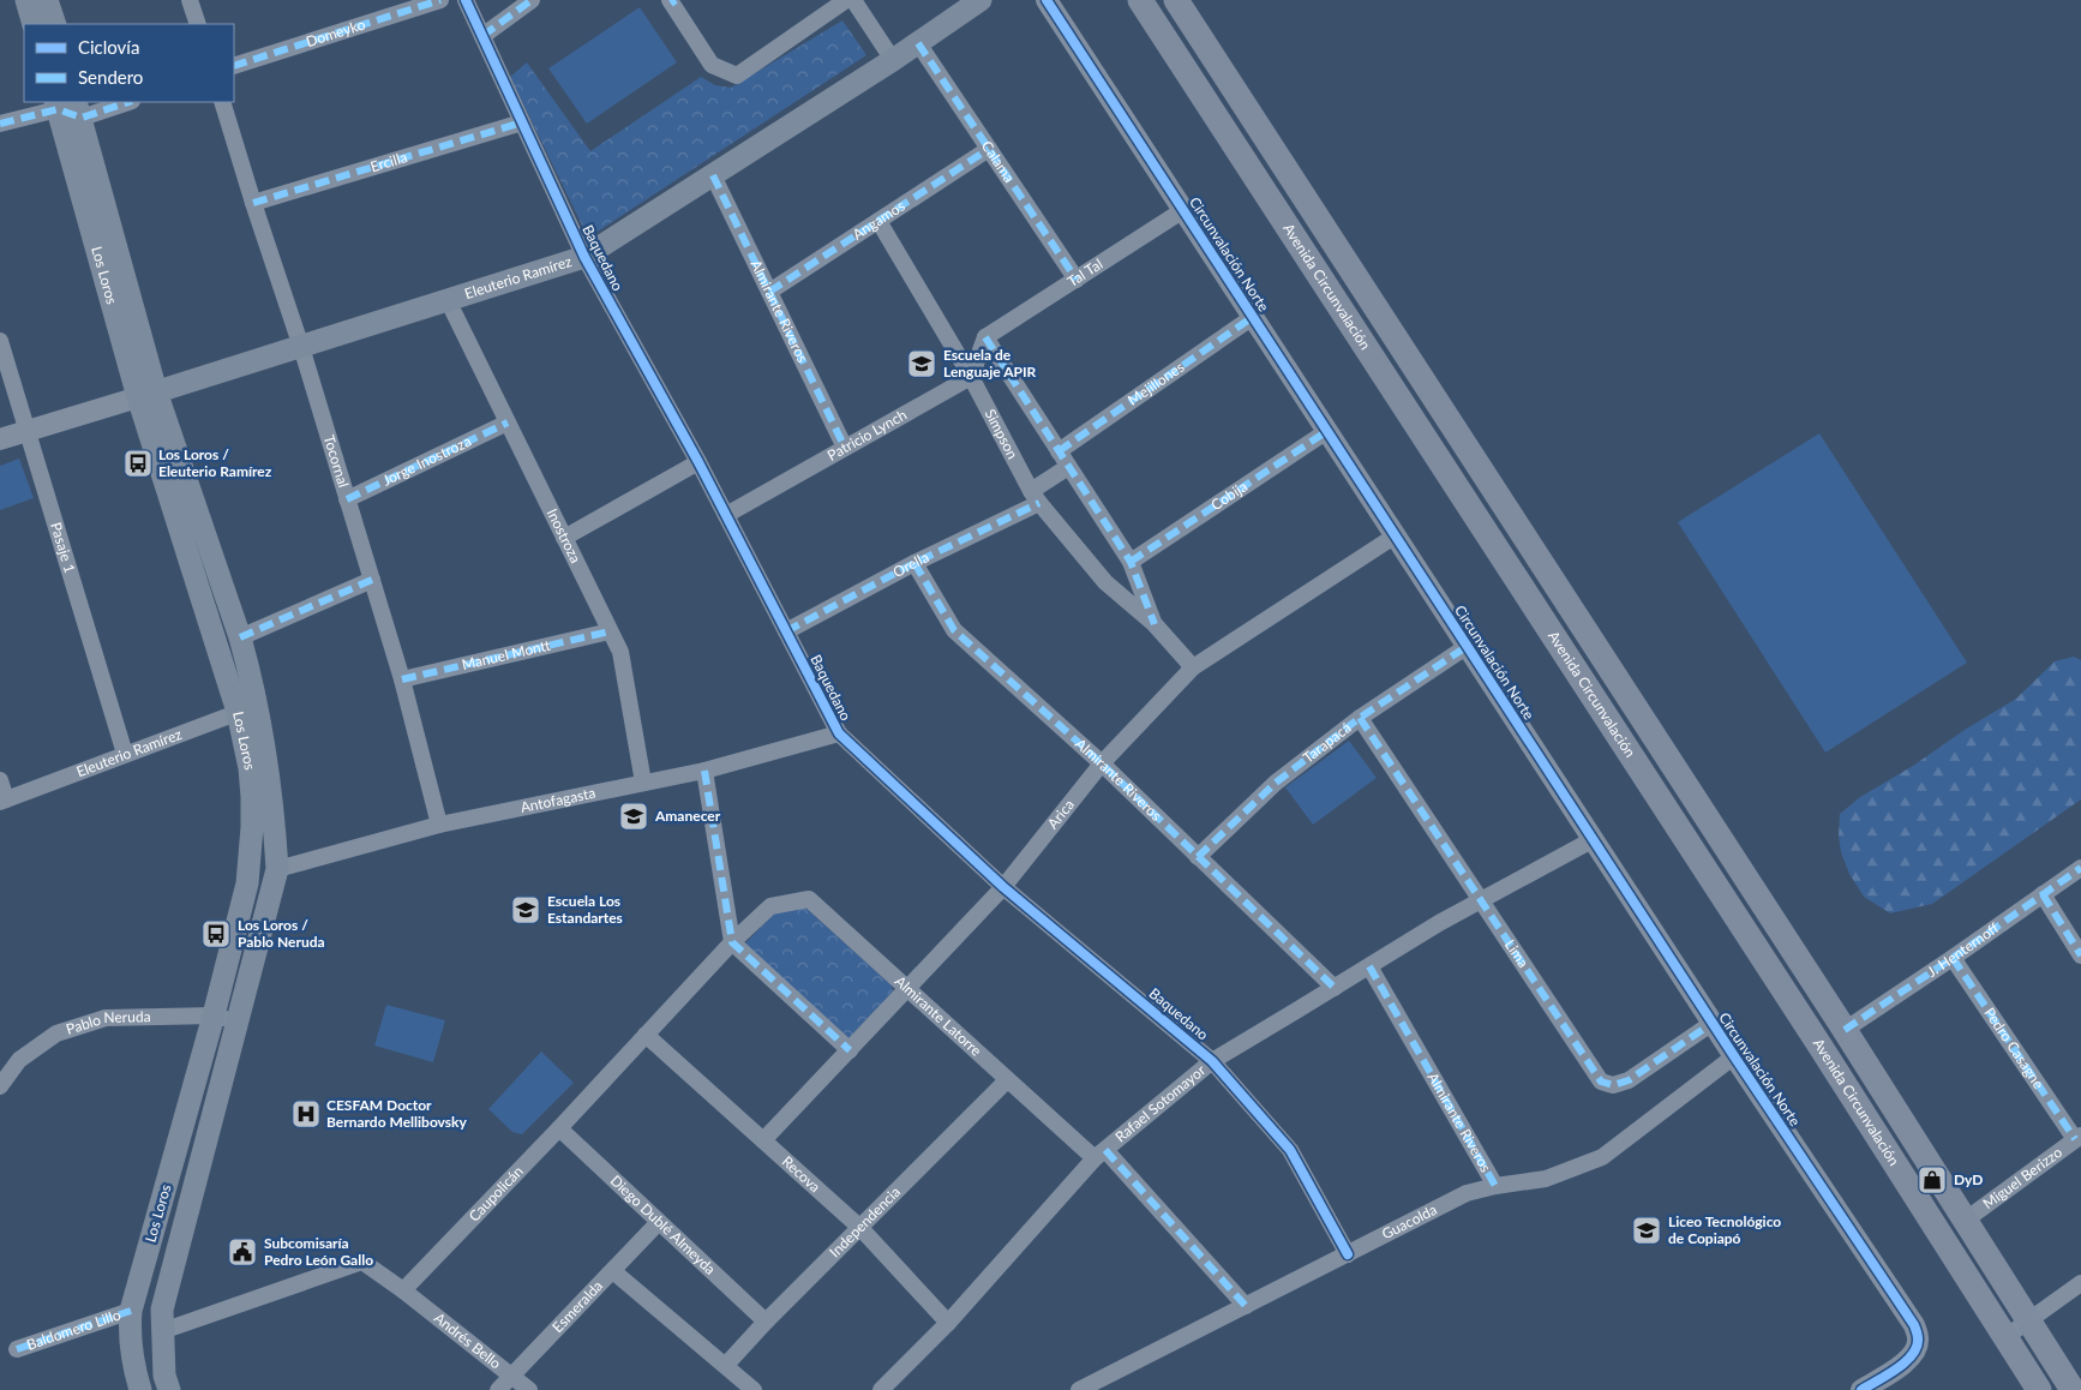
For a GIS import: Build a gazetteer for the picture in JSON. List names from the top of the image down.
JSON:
{
  "streets": {
    "main road": ["Los Loros", "Eleuterio Ramírez", "Avenida Circunvalación"],
    "street": [
      "Domeyko",
      "Ercilla",
      "Calama",
      "Angamos",
      "Circunvalación Norte",
      "Baquedano",
      "Tal Tal",
      "Almirante Riveros",
      "Mejillones",
      "Simpson",
      "Patricio Lynch",
      "Tocornal",
      "Jorge Inostroza",
      "Cobija",
      "Inostroza",
      "Pasaje 1",
      "Orella",
      "Manuel Montt",
      "Tarapacá",
      "Antofagasta",
      "Arica",
      "J. Henternoff",
      "Lima",
      "Almirante Latorre",
      "Pablo Neruda",
      "Pedro Casagne",
      "Rafael Sotomayor",
      "Recova",
      "Miguel Berizzo",
      "Caupolicán",
      "Independencia",
      "Guacolda",
      "Diego Dublé Almeyda",
      "Esmeralda",
      "Baldomero Lillo",
      "Andrés Bello"
    ]
  },
  "crossings": [
    ["Ercilla", "Baquedano"],
    ["Ercilla", "Tocornal"],
    ["Calama", "Angamos"],
    ["Calama", "Tal Tal"],
    ["Calama", "Eleuterio Ramírez"],
    ["Angamos", "Almirante Riveros"],
    ["Angamos", "Simpson"],
    ["Circunvalación Norte", "Tal Tal"],
    ["Circunvalación Norte", "Mejillones"],
    ["Circunvalación Norte", "Cobija"],
    ["Circunvalación Norte", "Tarapacá"],
    ["Circunvalación Norte", "Arica"],
    ["Circunvalación Norte", "Lima"],
    ["Circunvalación Norte", "Rafael Sotomayor"],
    ["Circunvalación Norte", "Guacolda"],
    ["Baquedano", "Eleuterio Ramírez"],
    ["Baquedano", "Patricio Lynch"],
    ["Baquedano", "Orella"],
    ["Baquedano", "Antofagasta"],
    ["Baquedano", "Arica"],
    ["Baquedano", "Rafael Sotomayor"],
    ["Baquedano", "Guacolda"],
    ["Los Loros", "Eleuterio Ramírez"],
    ["Los Loros", "Antofagasta"],
    ["Los Loros", "Pablo Neruda"],
    ["Los Loros", "Baldomero Lillo"],
    ["Tal Tal", "Simpson"],
    ["Eleuterio Ramírez", "Almirante Riveros"],
    ["Eleuterio Ramírez", "Tocornal"],
    ["Eleuterio Ramírez", "Inostroza"],
    ["Eleuterio Ramírez", "Pasaje 1"],
    ["Avenida Circunvalación", "J. Henternoff"],
    ["Avenida Circunvalación", "Miguel Berizzo"],
    ["Almirante Riveros", "Patricio Lynch"],
    ["Almirante Riveros", "Orella"],
    ["Almirante Riveros", "Tarapacá"],
    ["Almirante Riveros", "Arica"],
    ["Almirante Riveros", "Rafael Sotomayor"],
    ["Almirante Riveros", "Guacolda"],
    ["Mejillones", "Simpson"],
    ["Simpson", "Patricio Lynch"],
    ["Simpson", "Cobija"],
    ["Simpson", "Orella"],
    ["Simpson", "Arica"],
    ["Tocornal", "Jorge Inostroza"],
    ["Tocornal", "Manuel Montt"],
    ["Tocornal", "Antofagasta"],
    ["Jorge Inostroza", "Inostroza"],
    ["Inostroza", "Manuel Montt"],
    ["Inostroza", "Antofagasta"],
    ["Tarapacá", "Lima"],
    ["Arica", "Almirante Latorre"],
    ["Arica", "Recova"],
    ["J. Henternoff", "Pedro Casagne"],
    ["Lima", "Rafael Sotomayor"],
    ["Almirante Latorre", "Rafael Sotomayor"],
    ["Almirante Latorre", "Caupolicán"],
    ["Almirante Latorre", "Independencia"],
    ["Almirante Latorre", "Guacolda"],
    ["Pedro Casagne", "Miguel Berizzo"],
    ["Rafael Sotomayor", "Recova"],
    ["Recova", "Caupolicán"],
    ["Recova", "Independencia"],
    ["Caupolicán", "Diego Dublé Almeyda"],
    ["Caupolicán", "Andrés Bello"],
    ["Independencia", "Diego Dublé Almeyda"],
    ["Diego Dublé Almeyda", "Esmeralda"],
    ["Esmeralda", "Andrés Bello"]
  ],
  "places": {
    "school or university": [
      "Escuela de Lenguaje APIR",
      "Amanecer",
      "Escuela Los Estandartes",
      "Liceo Tecnológico de Copiapó"
    ],
    "bus stop": ["Los Loros / Eleuterio Ramírez", "Los Loros / Pablo Neruda"],
    "hospital": ["CESFAM Doctor Bernardo Mellibovsky"],
    "shop": ["DyD"],
    "public building": ["Subcomisaría Pedro León Gallo"]
  },
  "legend": ["Ciclovía", "Sendero"]
}
